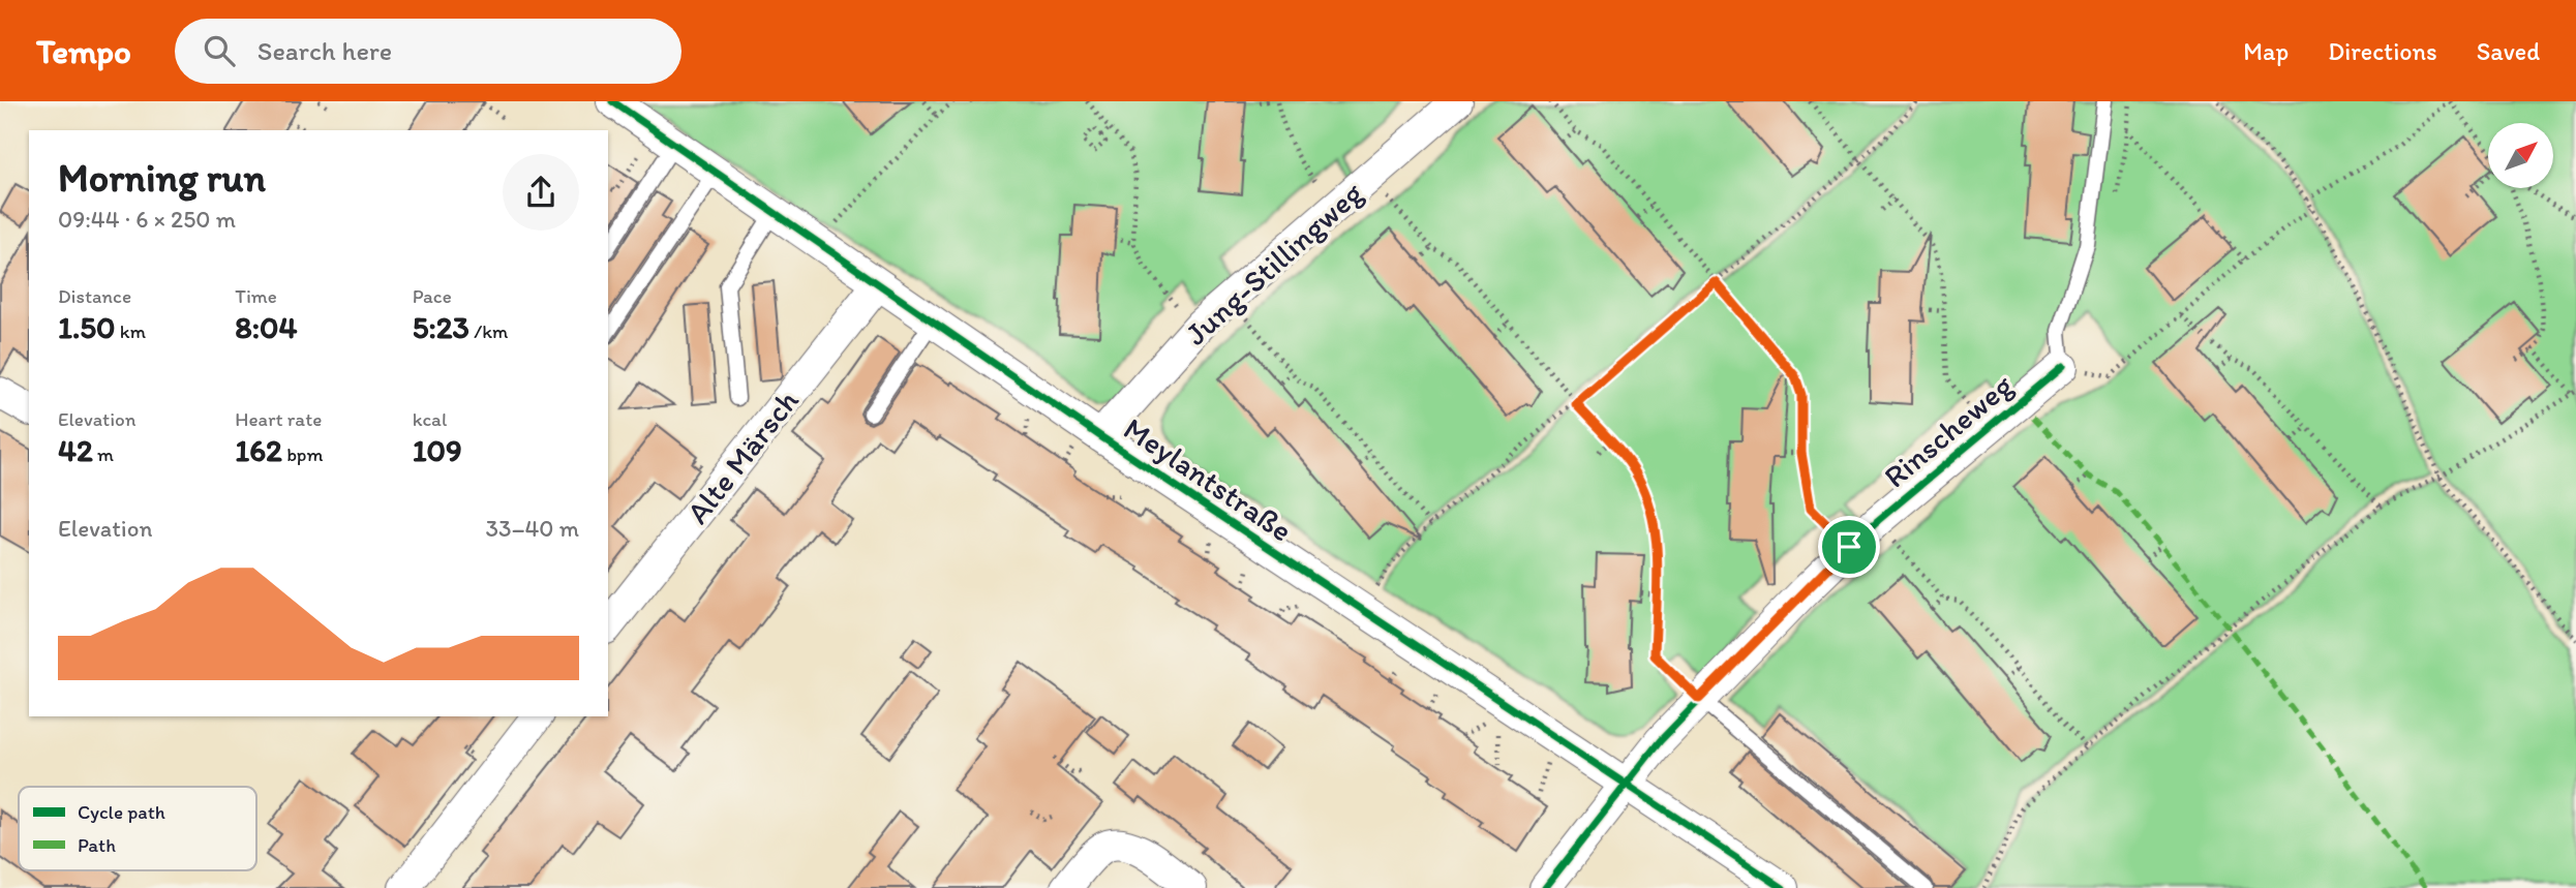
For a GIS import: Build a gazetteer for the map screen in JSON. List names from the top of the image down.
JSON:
{
  "streets": {
    "street": [
      "Jung-Stillingweg",
      "Rinscheweg",
      "Alte Märsch",
      "Meylantstraße"
    ]
  },
  "crossings": [
    ["Jung-Stillingweg", "Meylantstraße"],
    ["Rinscheweg", "Meylantstraße"],
    ["Alte Märsch", "Meylantstraße"]
  ],
  "legend": ["Cycle path", "Path"],
  "north": "top right",
  "page": {
    "header": "Tempo",
    "search": "Search here",
    "nav": ["Map", "Directions", "Saved"],
    "heading": ["Morning run", "09:44 · 6 × 250 m"],
    "stats": [
      ["Distance", "1.50 km"],
      ["Time", "8:04"],
      ["Pace", "5:23 /km"],
      ["Elevation", "42 m"],
      ["Heart rate", "162 bpm"],
      ["kcal", "109"]
    ],
    "chart": ["Elevation", "33–40 m"]
  }
}
